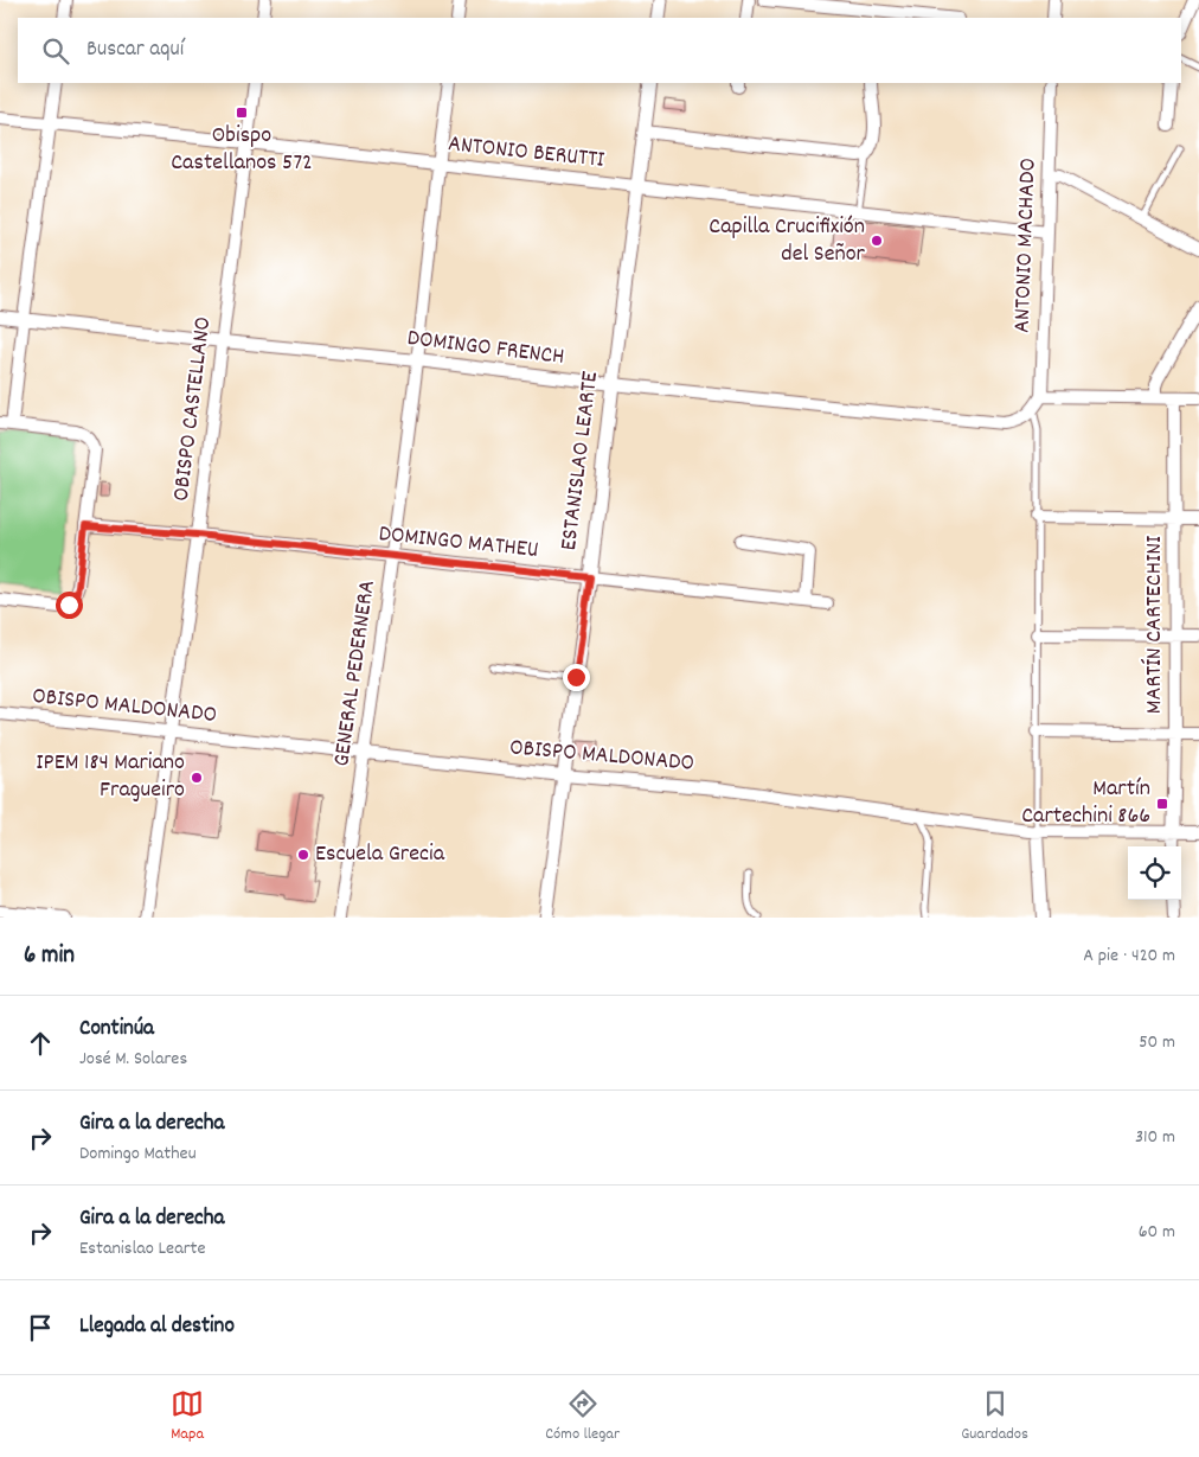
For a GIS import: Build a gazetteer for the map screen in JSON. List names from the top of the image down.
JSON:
{
  "streets": {
    "street": [
      "ANTONIO BERUTTI",
      "ANTONIO MACHADO",
      "DOMINGO FRENCH",
      "OBISPO CASTELLANO",
      "ESTANISLAO LEARTE",
      "DOMINGO MATHEU",
      "MARTÍN CARTECHINI",
      "GENERAL PEDERNERA",
      "OBISPO MALDONADO"
    ]
  },
  "crossings": [
    ["ANTONIO BERUTTI", "ANTONIO MACHADO"],
    ["ANTONIO BERUTTI", "OBISPO CASTELLANO"],
    ["ANTONIO BERUTTI", "ESTANISLAO LEARTE"],
    ["ANTONIO BERUTTI", "GENERAL PEDERNERA"],
    ["DOMINGO FRENCH", "OBISPO CASTELLANO"],
    ["DOMINGO FRENCH", "ESTANISLAO LEARTE"],
    ["DOMINGO FRENCH", "GENERAL PEDERNERA"],
    ["OBISPO CASTELLANO", "DOMINGO MATHEU"],
    ["OBISPO CASTELLANO", "OBISPO MALDONADO"],
    ["ESTANISLAO LEARTE", "DOMINGO MATHEU"],
    ["ESTANISLAO LEARTE", "OBISPO MALDONADO"],
    ["DOMINGO MATHEU", "GENERAL PEDERNERA"],
    ["MARTÍN CARTECHINI", "OBISPO MALDONADO"],
    ["GENERAL PEDERNERA", "OBISPO MALDONADO"]
  ],
  "places": {
    "transit": ["Obispo Castellanos 572", "Martín Cartechini 866"],
    "other": ["Capilla Crucifixión del Señor", "IPEM 184 Mariano Fragueiro", "Escuela Grecia"]
  },
  "page": {
    "search": "Buscar aquí",
    "heading": ["6 min", "A pie · 420 m"],
    "list": [
      ["Continúa", "José M. Solares", "50 m"],
      ["Gira a la derecha", "Domingo Matheu", "310 m"],
      ["Gira a la derecha", "Estanislao Learte", "60 m"],
      "Llegada al destino"
    ],
    "nav": ["Mapa", "Cómo llegar", "Guardados"]
  }
}
